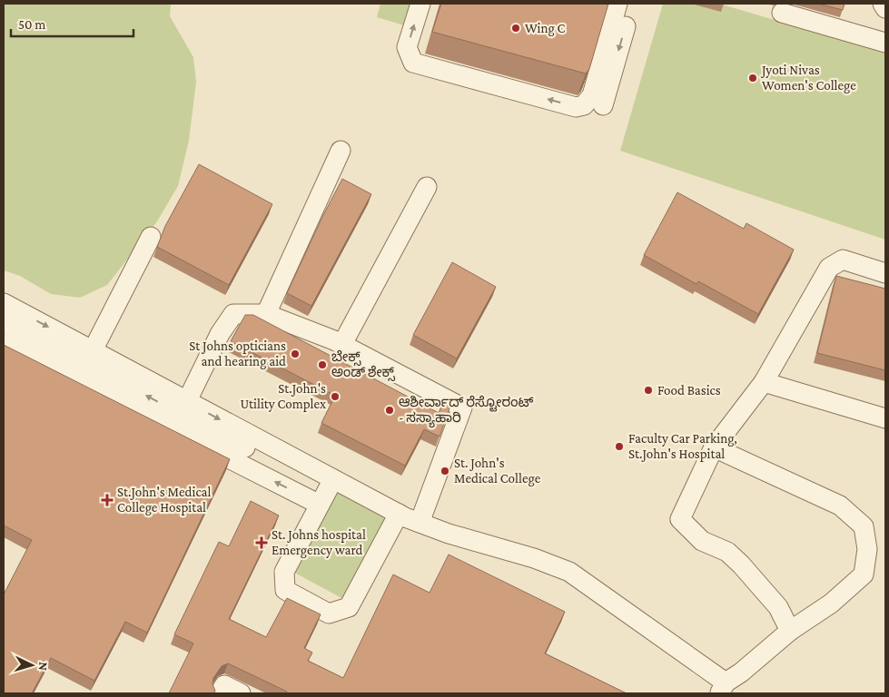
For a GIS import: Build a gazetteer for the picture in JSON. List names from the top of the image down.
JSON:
{
  "places": {
    "other": [
      "Wing C",
      "Jyoti Nivas Women's College",
      "St Johns opticians and hearing aid",
      "ಬೇಕ್ಸ್ ಅಂಡ್ ಶೇಕ್ಸ್",
      "Food Basics",
      "St.John's Utility Complex",
      "ಆಶೀರ್ವಾದ್ ರೆಸ್ಟೋರಂಟ್ - ಸಸ್ಯಾಹಾರಿ",
      "Faculty Car Parking, St.John's Hospital",
      "St. John's Medical College"
    ],
    "health": ["St.John's Medical College Hospital", "St. Johns hospital Emergency ward"]
  },
  "scale_bar": "50 m",
  "north": "right"
}
